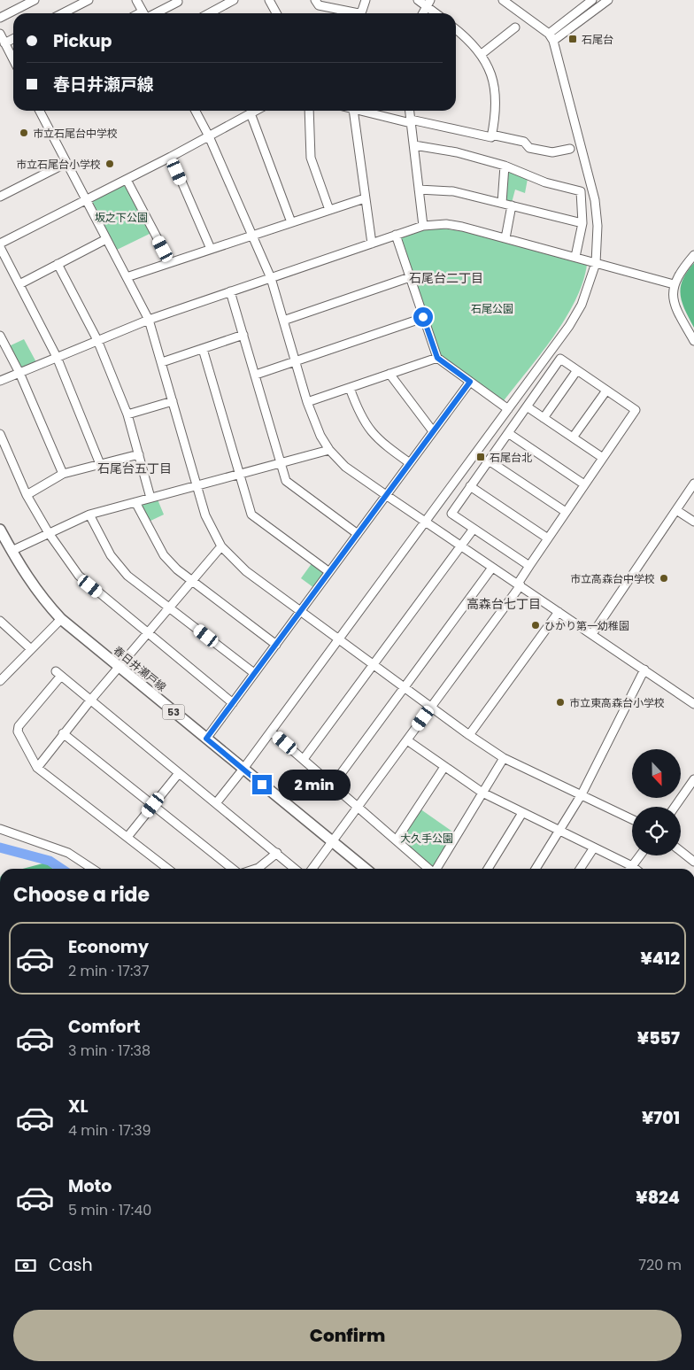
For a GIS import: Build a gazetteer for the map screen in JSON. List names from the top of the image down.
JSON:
{
  "streets": {
    "main road": ["春日井瀬戸線", "53"]
  },
  "districts": ["石尾台二丁目", "石尾台五丁目", "高森台七丁目"],
  "parks": ["坂之下公園", "石尾公園", "大久手公園"],
  "places": {
    "transit": ["石尾台", "石尾台北"],
    "other": [
      "市立石尾台中学校",
      "市立石尾台小学校",
      "市立高森台中学校",
      "ひかり第一幼稚園",
      "市立東高森台小学校"
    ]
  },
  "north": "bottom",
  "page": {
    "banner": ["Pickup", "春日井瀬戸線"],
    "bubble": "2 min",
    "heading": "Choose a ride",
    "list": [
      {
        "name": "Economy",
        "note": "2 min · 17:37",
        "value": "¥412"
      },
      {
        "name": "Comfort",
        "note": "3 min · 17:38",
        "value": "¥557"
      },
      {
        "name": "XL",
        "note": "4 min · 17:39",
        "value": "¥701"
      },
      {
        "name": "Moto",
        "note": "5 min · 17:40",
        "value": "¥824"
      }
    ],
    "pay": ["Cash", "720 m"],
    "buttons": "Confirm"
  }
}
